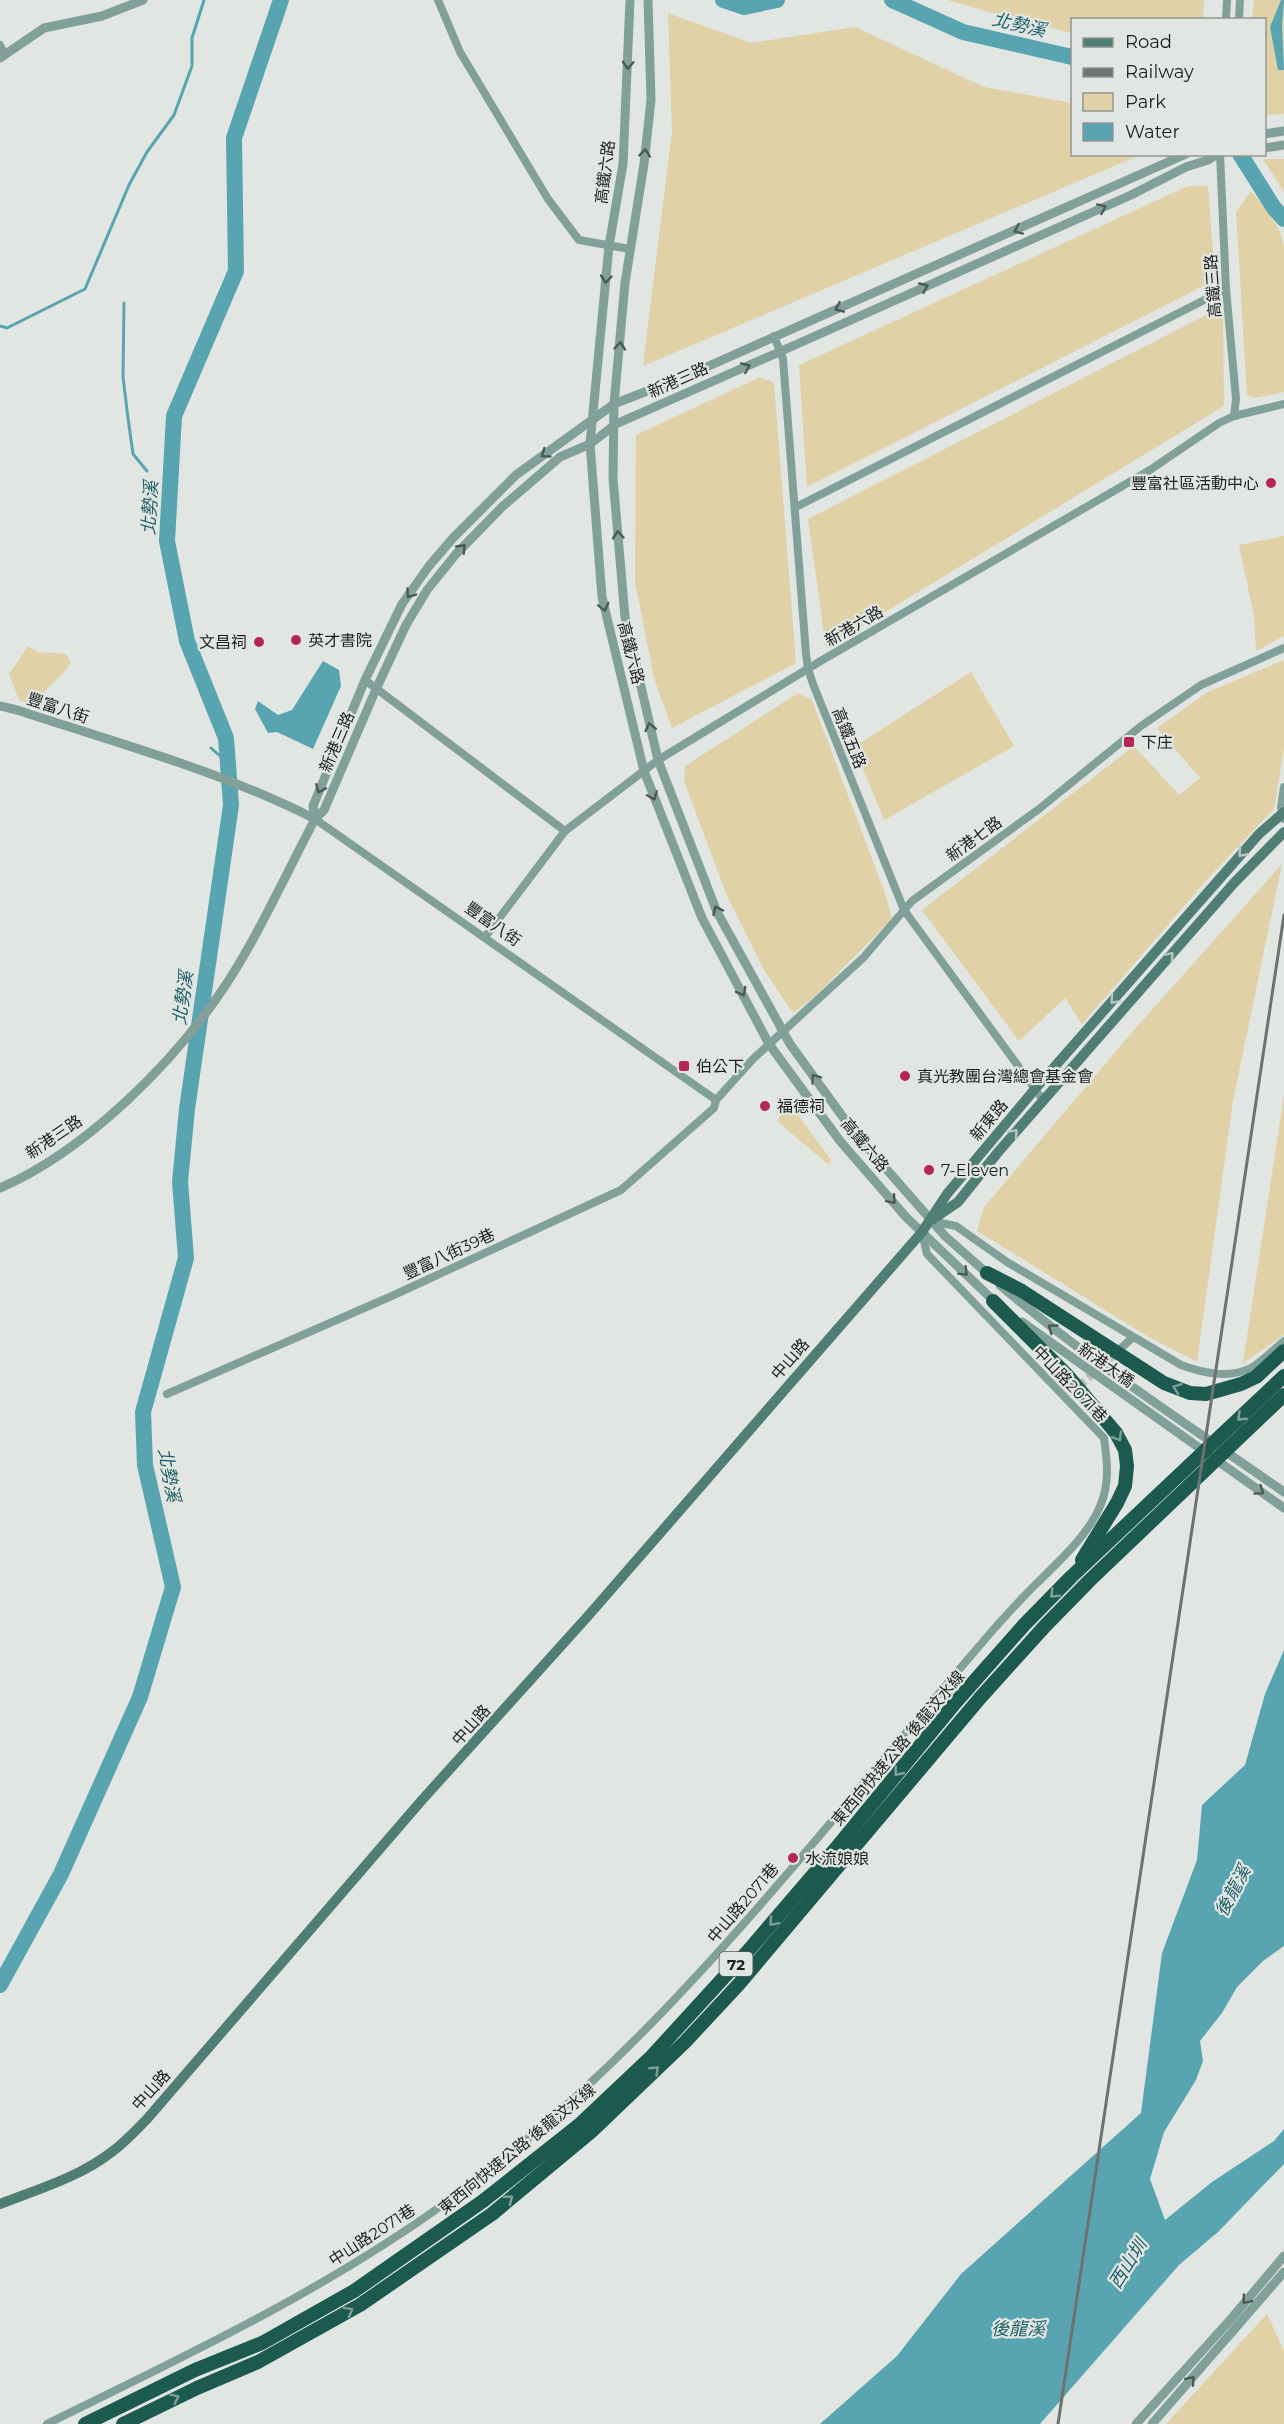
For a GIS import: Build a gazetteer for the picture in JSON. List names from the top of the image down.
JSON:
{
  "streets": {
    "highway": ["東西向快速公路 後龍汶水線", "72"],
    "main road": ["新東路", "中山路"],
    "street": [
      "高鐵六路",
      "高鐵三路",
      "新港三路",
      "新港六路",
      "豐富八街",
      "高鐵五路",
      "新港七路",
      "豐富八街39巷",
      "新港大橋",
      "中山路2071巷"
    ]
  },
  "crossings": [
    ["高鐵六路", "新港三路"],
    ["高鐵六路", "新港六路"],
    ["高鐵六路", "新港七路"],
    ["高鐵六路", "新東路"],
    ["高鐵六路", "中山路"],
    ["高鐵六路", "新港大橋"],
    ["高鐵六路", "中山路2071巷"],
    ["高鐵三路", "新港六路"],
    ["新港三路", "豐富八街"],
    ["新港三路", "高鐵五路"],
    ["新港六路", "豐富八街"],
    ["新港六路", "高鐵五路"],
    ["豐富八街", "新港七路"],
    ["豐富八街", "豐富八街39巷"],
    ["高鐵五路", "新港七路"],
    ["高鐵五路", "新東路"],
    ["新港七路", "豐富八街39巷"],
    ["新東路", "中山路"],
    ["新東路", "新港大橋"],
    ["中山路", "新港大橋"],
    ["中山路", "中山路2071巷"],
    ["新港大橋", "中山路2071巷"]
  ],
  "water": ["北勢溪", "後龍溪", "西山圳"],
  "places": {
    "other": [
      "豐富社區活動中心",
      "英才書院",
      "文昌祠",
      "真光教團台灣總會基金會",
      "福德祠",
      "7-Eleven",
      "水流娘娘"
    ],
    "transit": ["下庄", "伯公下"]
  },
  "legend": [
    "Road",
    "Railway",
    "Park",
    "Water"
  ]
}
